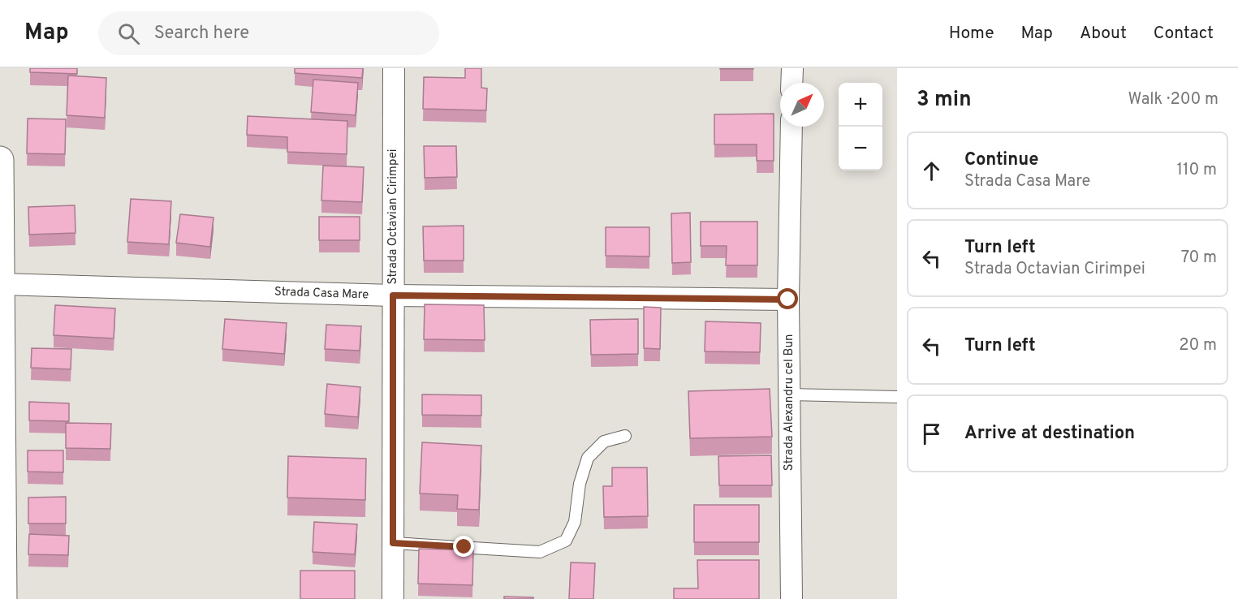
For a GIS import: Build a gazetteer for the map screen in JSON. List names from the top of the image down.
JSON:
{
  "streets": {
    "street": ["Strada Octavian Cirimpei", "Strada Casa Mare", "Strada Alexandru cel Bun"]
  },
  "crossings": [
    ["Strada Octavian Cirimpei", "Strada Casa Mare"],
    ["Strada Casa Mare", "Strada Alexandru cel Bun"]
  ],
  "north": "top right",
  "page": {
    "header": "Map",
    "search": "Search here",
    "nav": [
      "Home",
      "Map",
      "About",
      "Contact"
    ],
    "heading": ["3 min", "Walk · 200 m"],
    "map_buttons": ["+", "−"],
    "list": [
      ["Continue", "Strada Casa Mare", "110 m"],
      ["Turn left", "Strada Octavian Cirimpei", "70 m"],
      ["Turn left", "20 m"],
      "Arrive at destination"
    ]
  }
}
